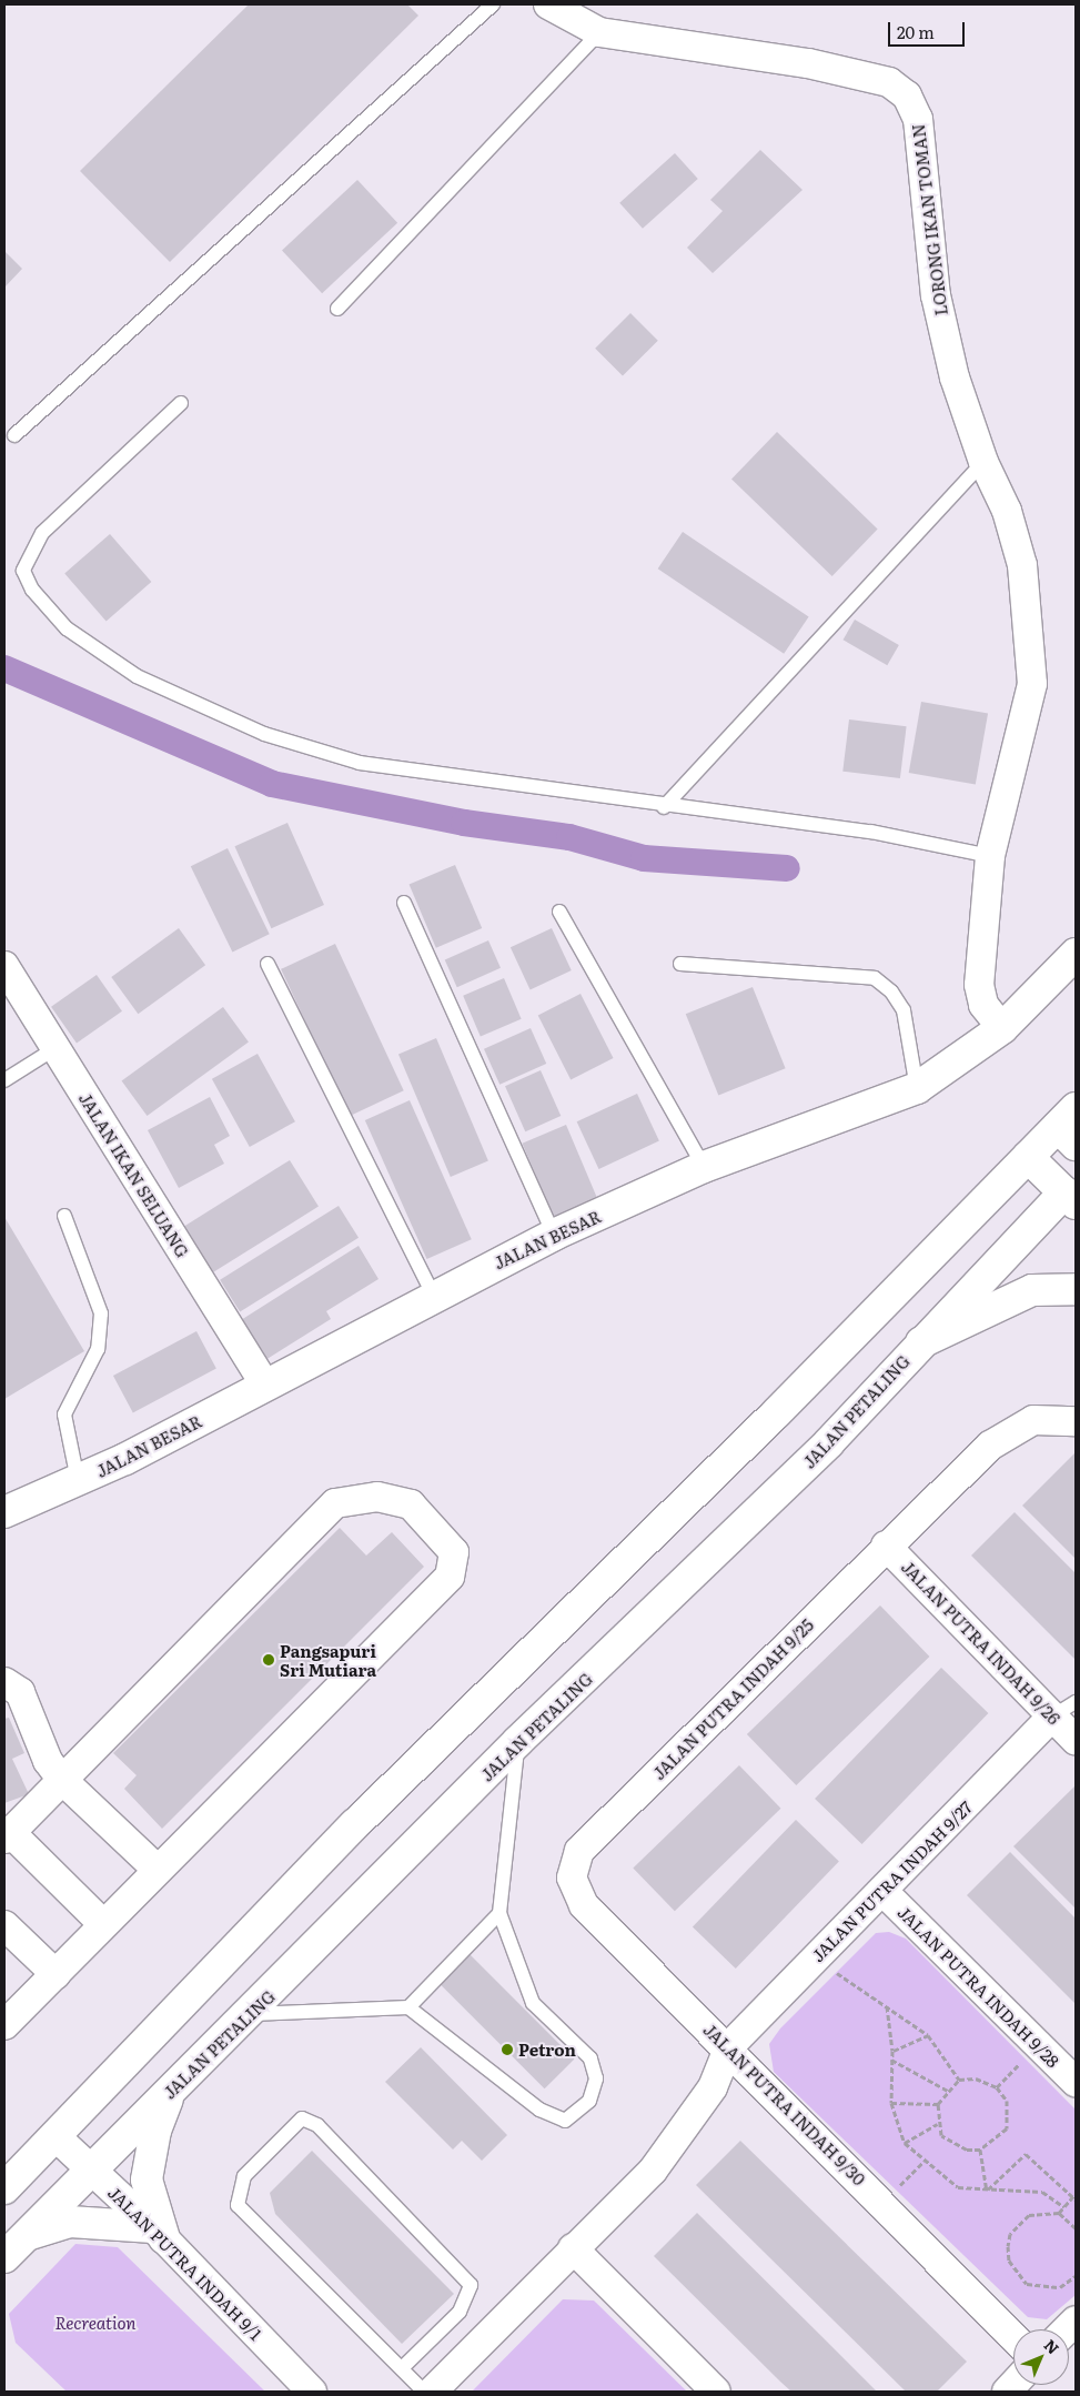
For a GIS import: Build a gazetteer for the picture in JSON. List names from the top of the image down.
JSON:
{
  "streets": {
    "main road": ["JALAN BESAR", "JALAN PETALING"],
    "street": [
      "LORONG IKAN TOMAN",
      "JALAN IKAN SELUANG",
      "JALAN PUTRA INDAH 9/26",
      "JALAN PUTRA INDAH 9/25",
      "JALAN PUTRA INDAH 9/27",
      "JALAN PUTRA INDAH 9/28",
      "JALAN PUTRA INDAH 9/30",
      "JALAN PUTRA INDAH 9/1"
    ]
  },
  "crossings": [
    ["LORONG IKAN TOMAN", "JALAN BESAR"],
    ["JALAN IKAN SELUANG", "JALAN BESAR"],
    ["JALAN PETALING", "JALAN PUTRA INDAH 9/1"],
    ["JALAN PUTRA INDAH 9/26", "JALAN PUTRA INDAH 9/25"],
    ["JALAN PUTRA INDAH 9/26", "JALAN PUTRA INDAH 9/27"],
    ["JALAN PUTRA INDAH 9/25", "JALAN PUTRA INDAH 9/30"],
    ["JALAN PUTRA INDAH 9/27", "JALAN PUTRA INDAH 9/28"],
    ["JALAN PUTRA INDAH 9/27", "JALAN PUTRA INDAH 9/30"]
  ],
  "parks": ["Recreation"],
  "places": ["Pangsapuri Sri Mutiara", "Petron"],
  "scale_bar": "20 m",
  "north": "top right"
}
